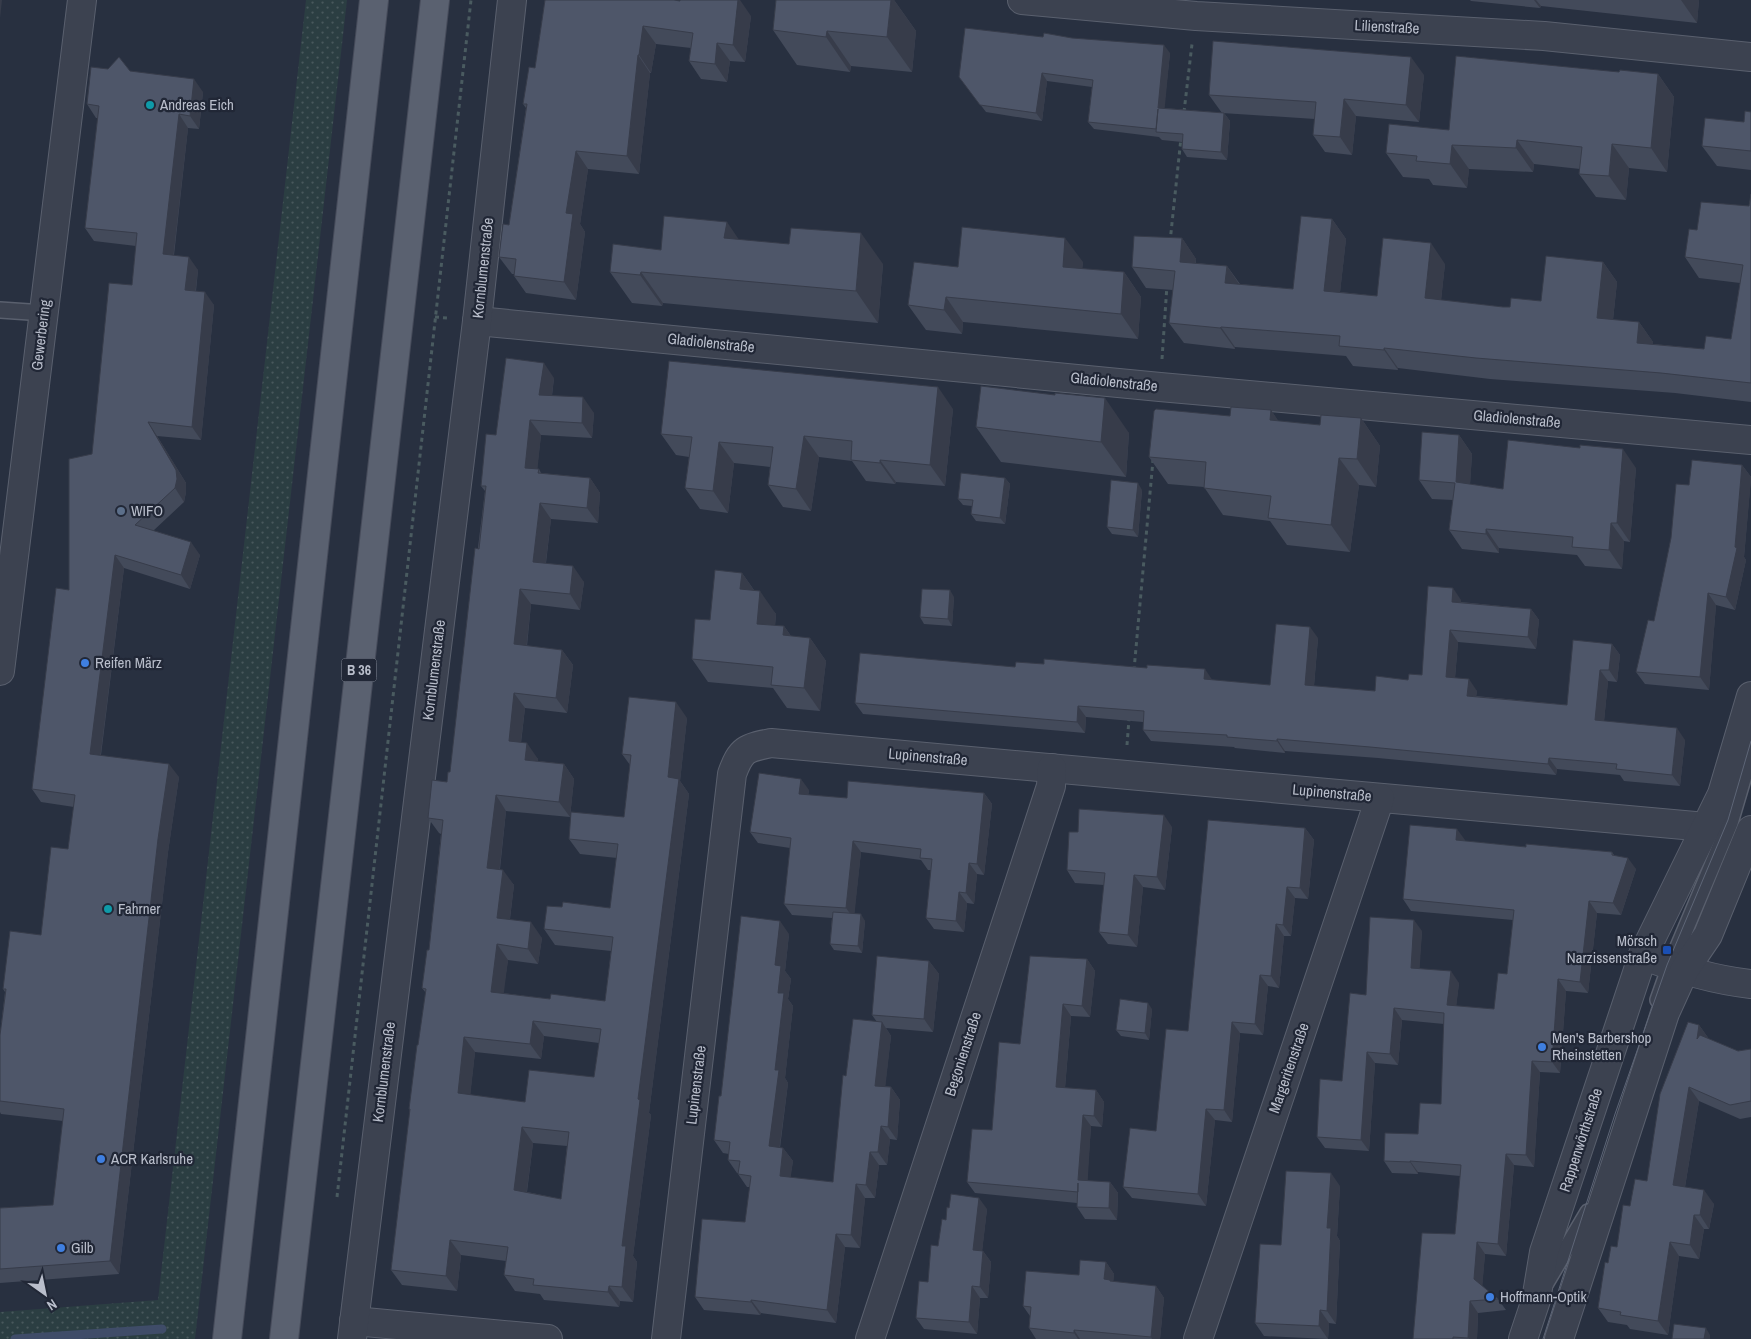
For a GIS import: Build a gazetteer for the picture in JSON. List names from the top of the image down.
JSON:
{
  "streets": {
    "main road": ["B 36"],
    "street": [
      "Lilienstraße",
      "Kornblumenstraße",
      "Gewerbering",
      "Gladiolenstraße",
      "Lupinenstraße",
      "Begonienstraße",
      "Margeritenstraße",
      "Rappenwörthstraße"
    ]
  },
  "crossings": [
    ["Kornblumenstraße", "Gladiolenstraße"],
    ["Lupinenstraße", "Begonienstraße"],
    ["Lupinenstraße", "Margeritenstraße"],
    ["Lupinenstraße", "Rappenwörthstraße"]
  ],
  "places": {
    "other": [
      "Andreas Eich",
      "WIFO",
      "Reifen März",
      "Fahrner",
      "Men's Barbershop Rheinstetten",
      "ACR Karlsruhe",
      "Gilb",
      "Hoffmann-Optik"
    ],
    "transit": ["Mörsch Narzissenstraße"]
  },
  "north": "bottom right"
}
